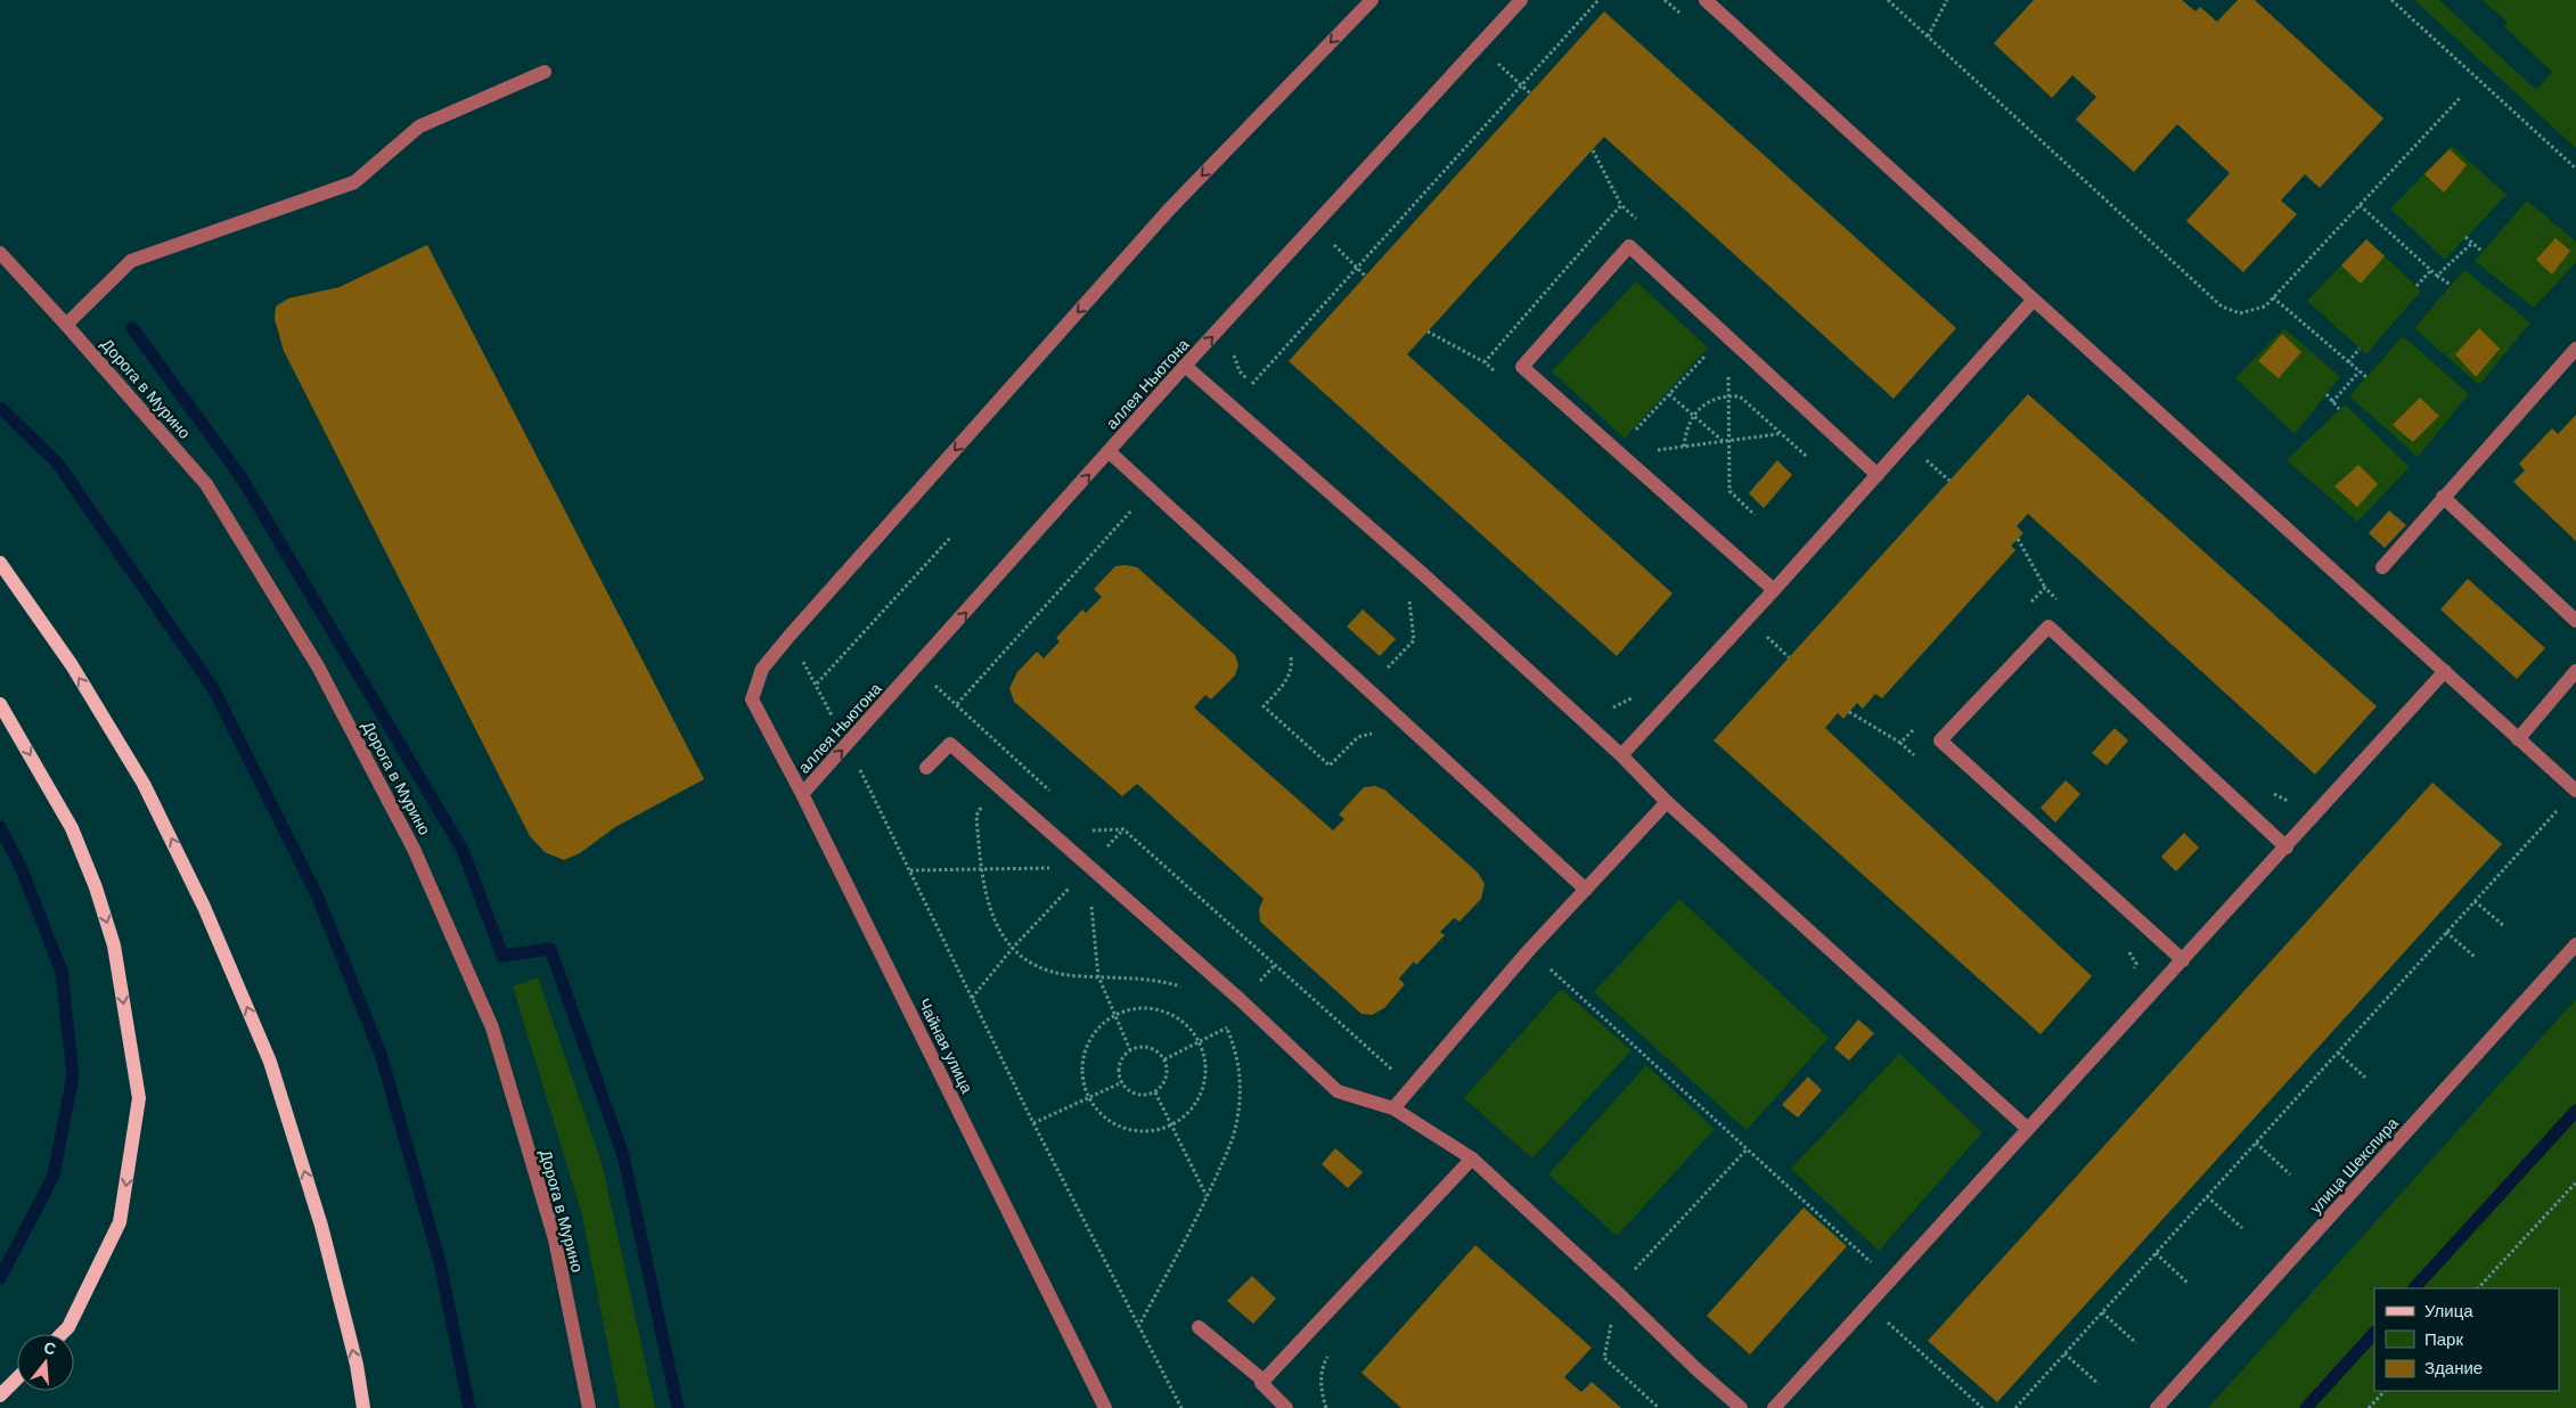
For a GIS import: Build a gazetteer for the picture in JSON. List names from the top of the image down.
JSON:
{
  "streets": {
    "street": [
      "аллея Ньютона",
      "Дорога в Мурино",
      "Чайная улица",
      "улица Шекспира"
    ]
  },
  "crossings": [
    ["аллея Ньютона", "Чайная улица"]
  ],
  "one_way": ["аллея Ньютона", "Чайная улица"],
  "legend": ["Улица", "Парк", "Здание"],
  "north": "top"
}
